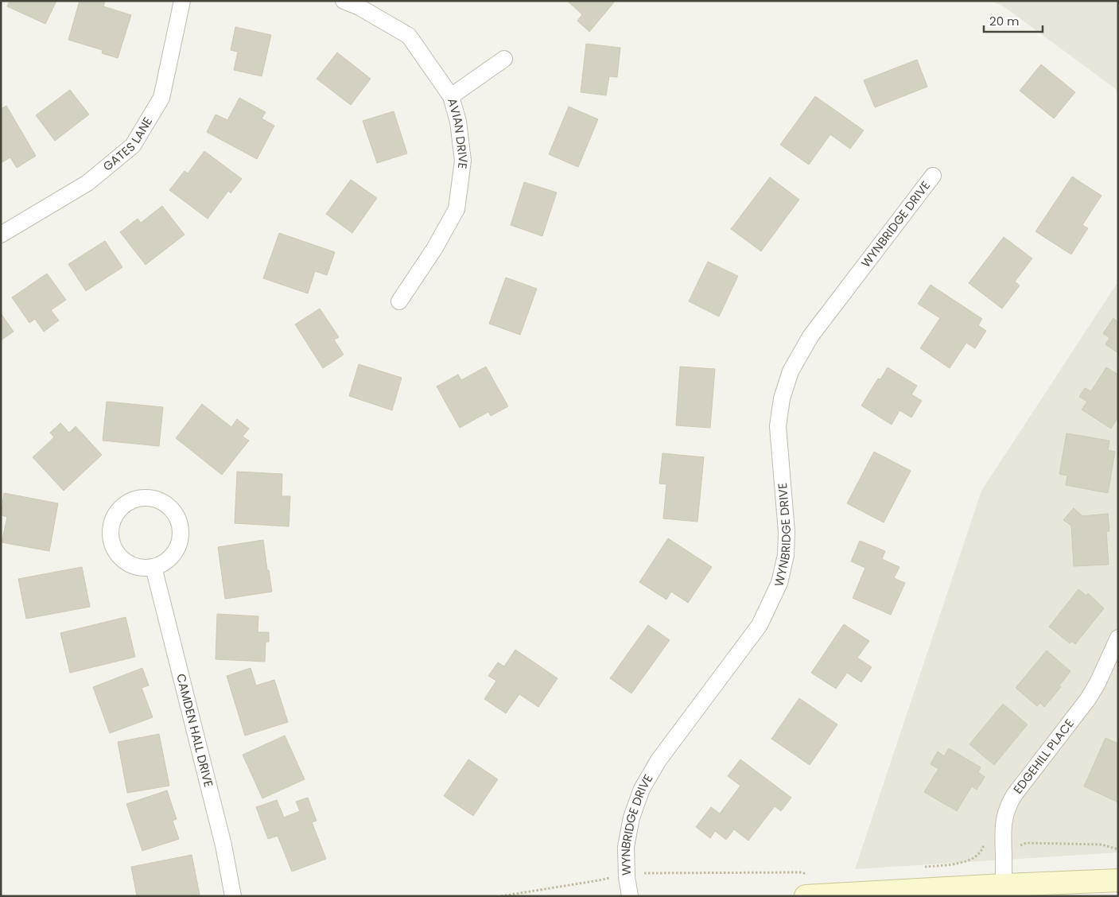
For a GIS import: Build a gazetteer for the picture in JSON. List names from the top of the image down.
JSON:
{
  "streets": {
    "street": [
      "AVIAN DRIVE",
      "GATES LANE",
      "WYNBRIDGE DRIVE",
      "CAMDEN HALL DRIVE",
      "EDGEHILL PLACE"
    ]
  },
  "scale_bar": "20 m"
}
